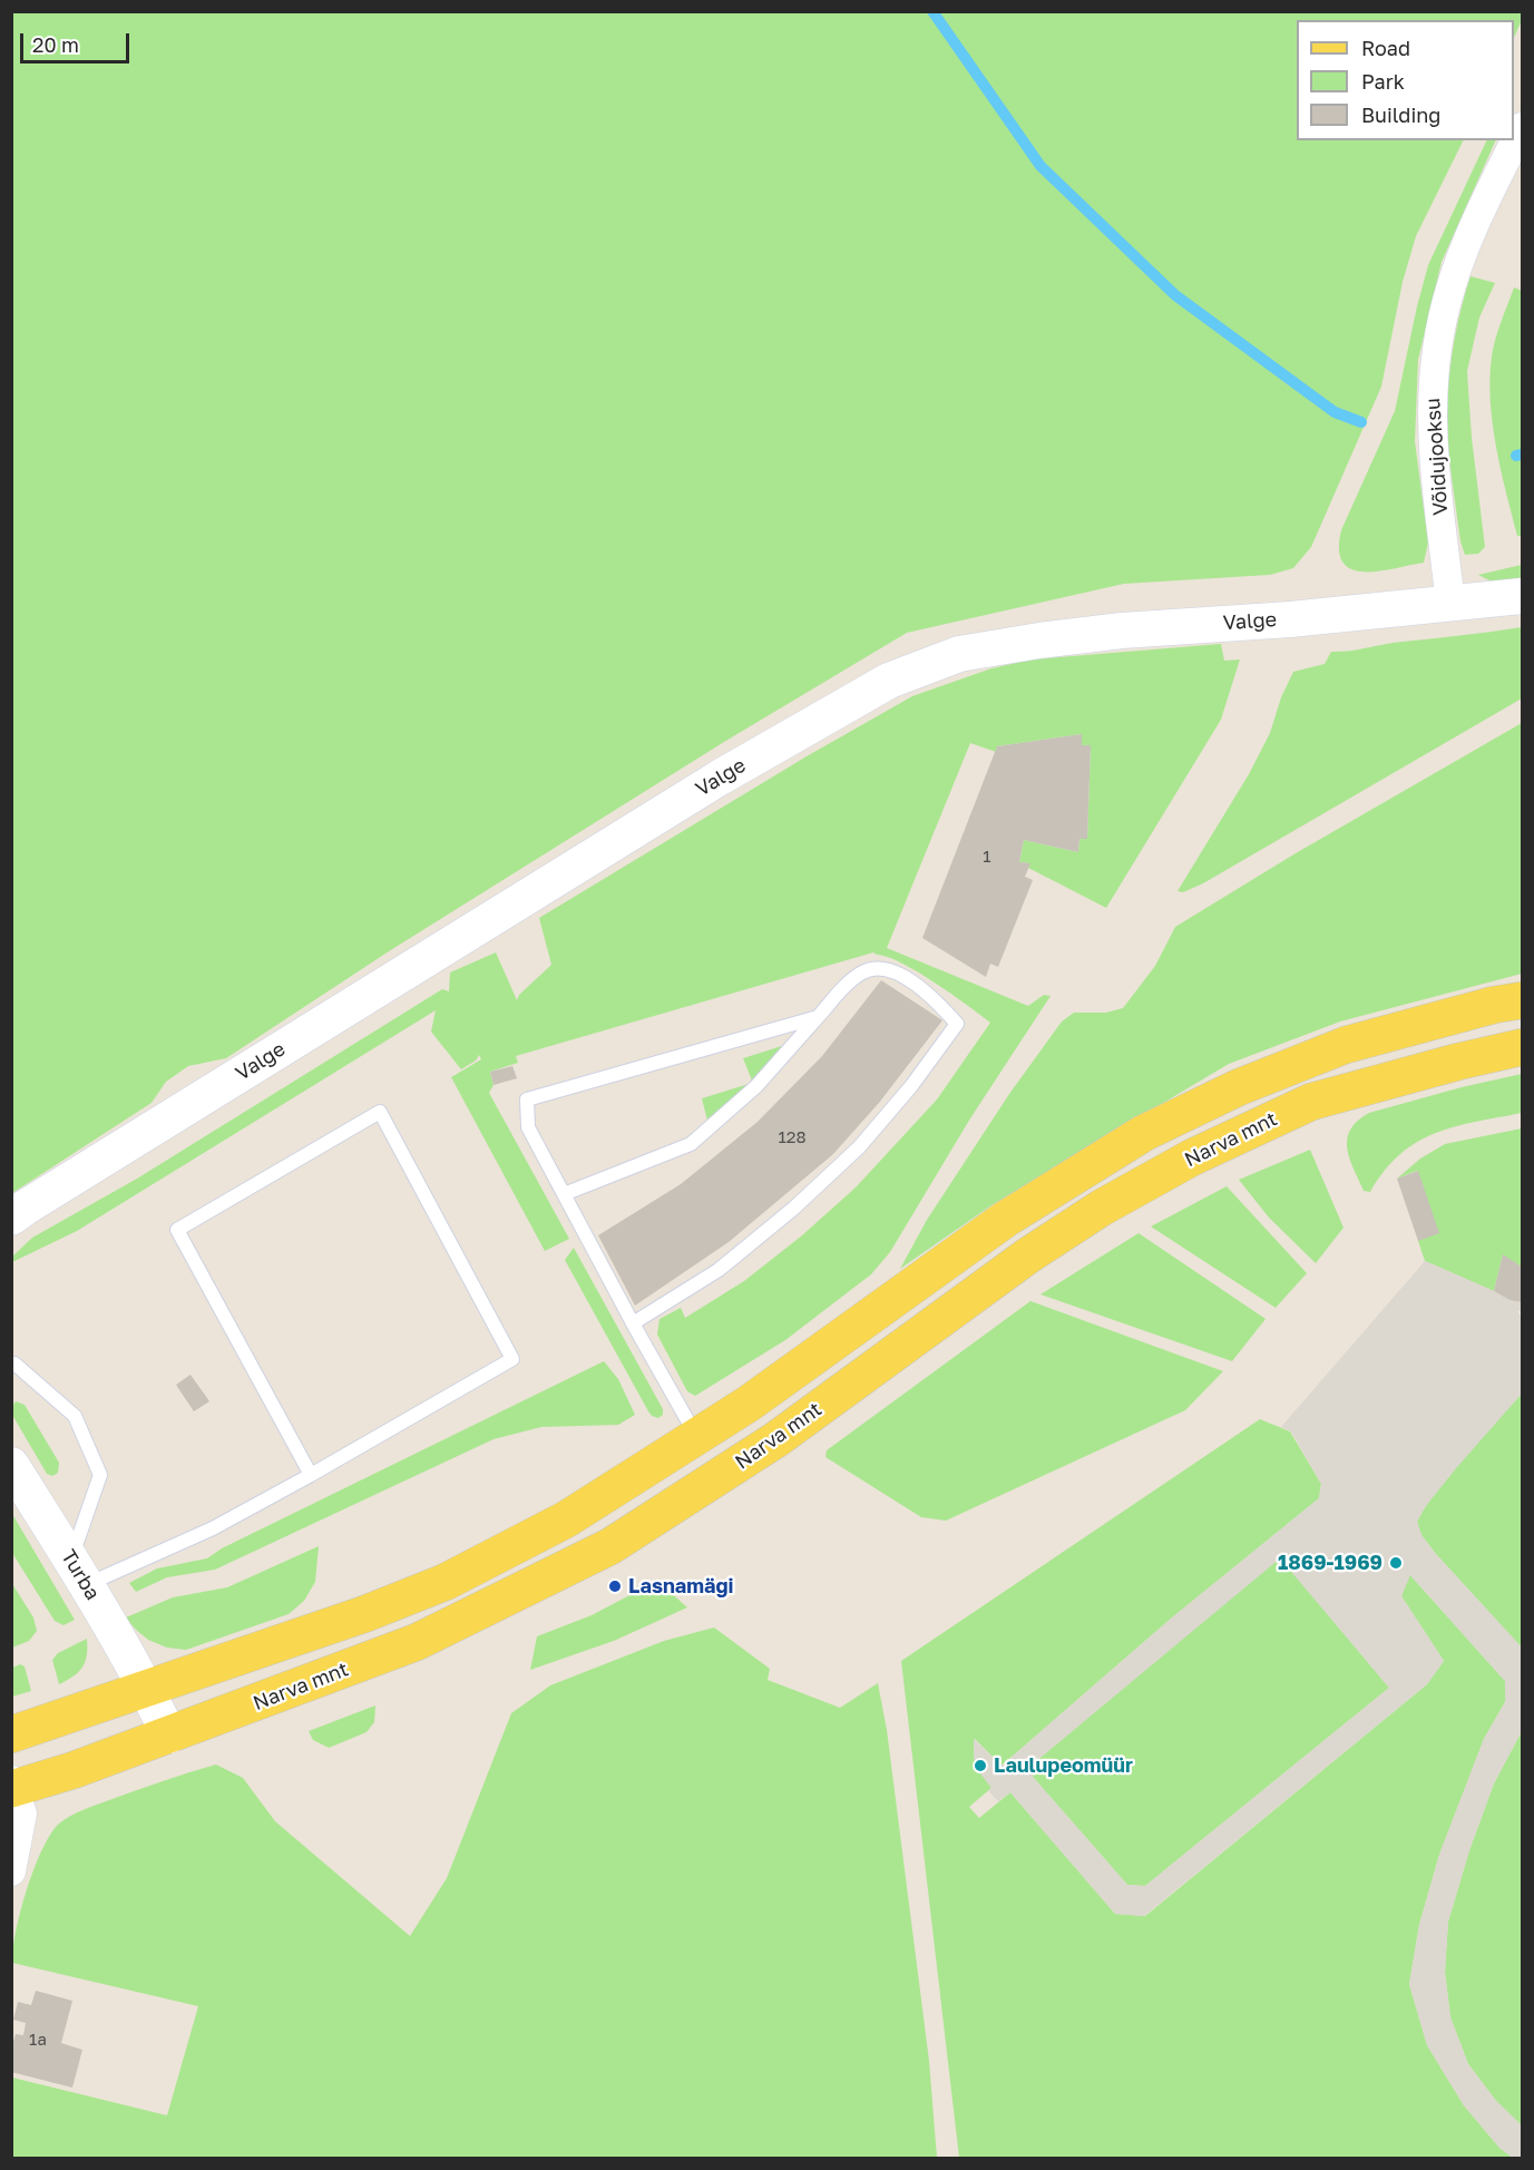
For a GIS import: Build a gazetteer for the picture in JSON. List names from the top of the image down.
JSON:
{
  "streets": {
    "main road": ["Narva mnt"],
    "street": ["Võidujooksu", "Valge", "Turba"]
  },
  "crossings": [
    ["Võidujooksu", "Valge"],
    ["Narva mnt", "Turba"]
  ],
  "places": ["1869-1969", "Lasnamägi", "Laulupeomüür"],
  "house_numbers": ["1", "128", "1a"],
  "legend": ["Road", "Park", "Building"],
  "scale_bar": "20 m"
}
